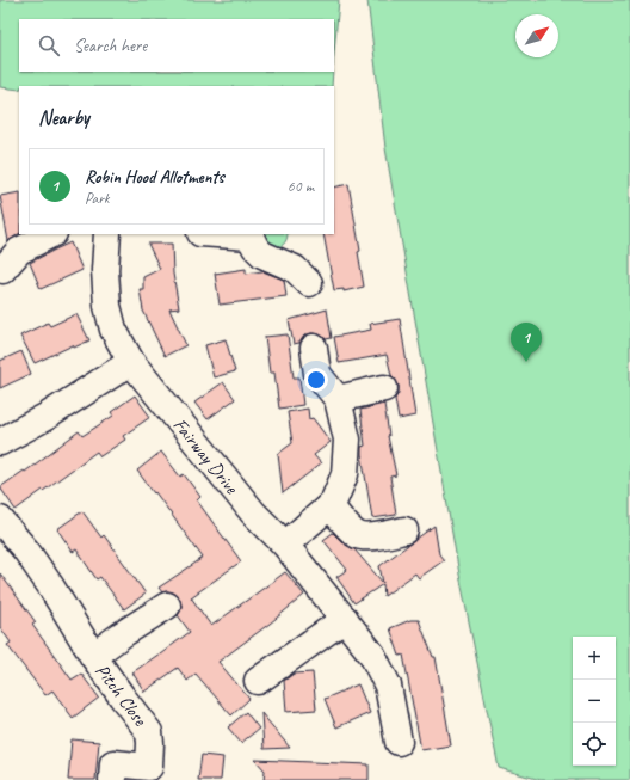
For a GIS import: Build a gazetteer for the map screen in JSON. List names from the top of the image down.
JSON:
{
  "streets": {
    "street": ["Fairway Drive", "Pitch Close"]
  },
  "north": "top right",
  "page": {
    "search": "Search here",
    "heading": "Nearby",
    "list": [
      {
        "mark": "1",
        "name": "Robin Hood Allotments",
        "note": "Park",
        "value": "60 m"
      }
    ],
    "pins": "1",
    "map_buttons": ["+", "−"]
  }
}
